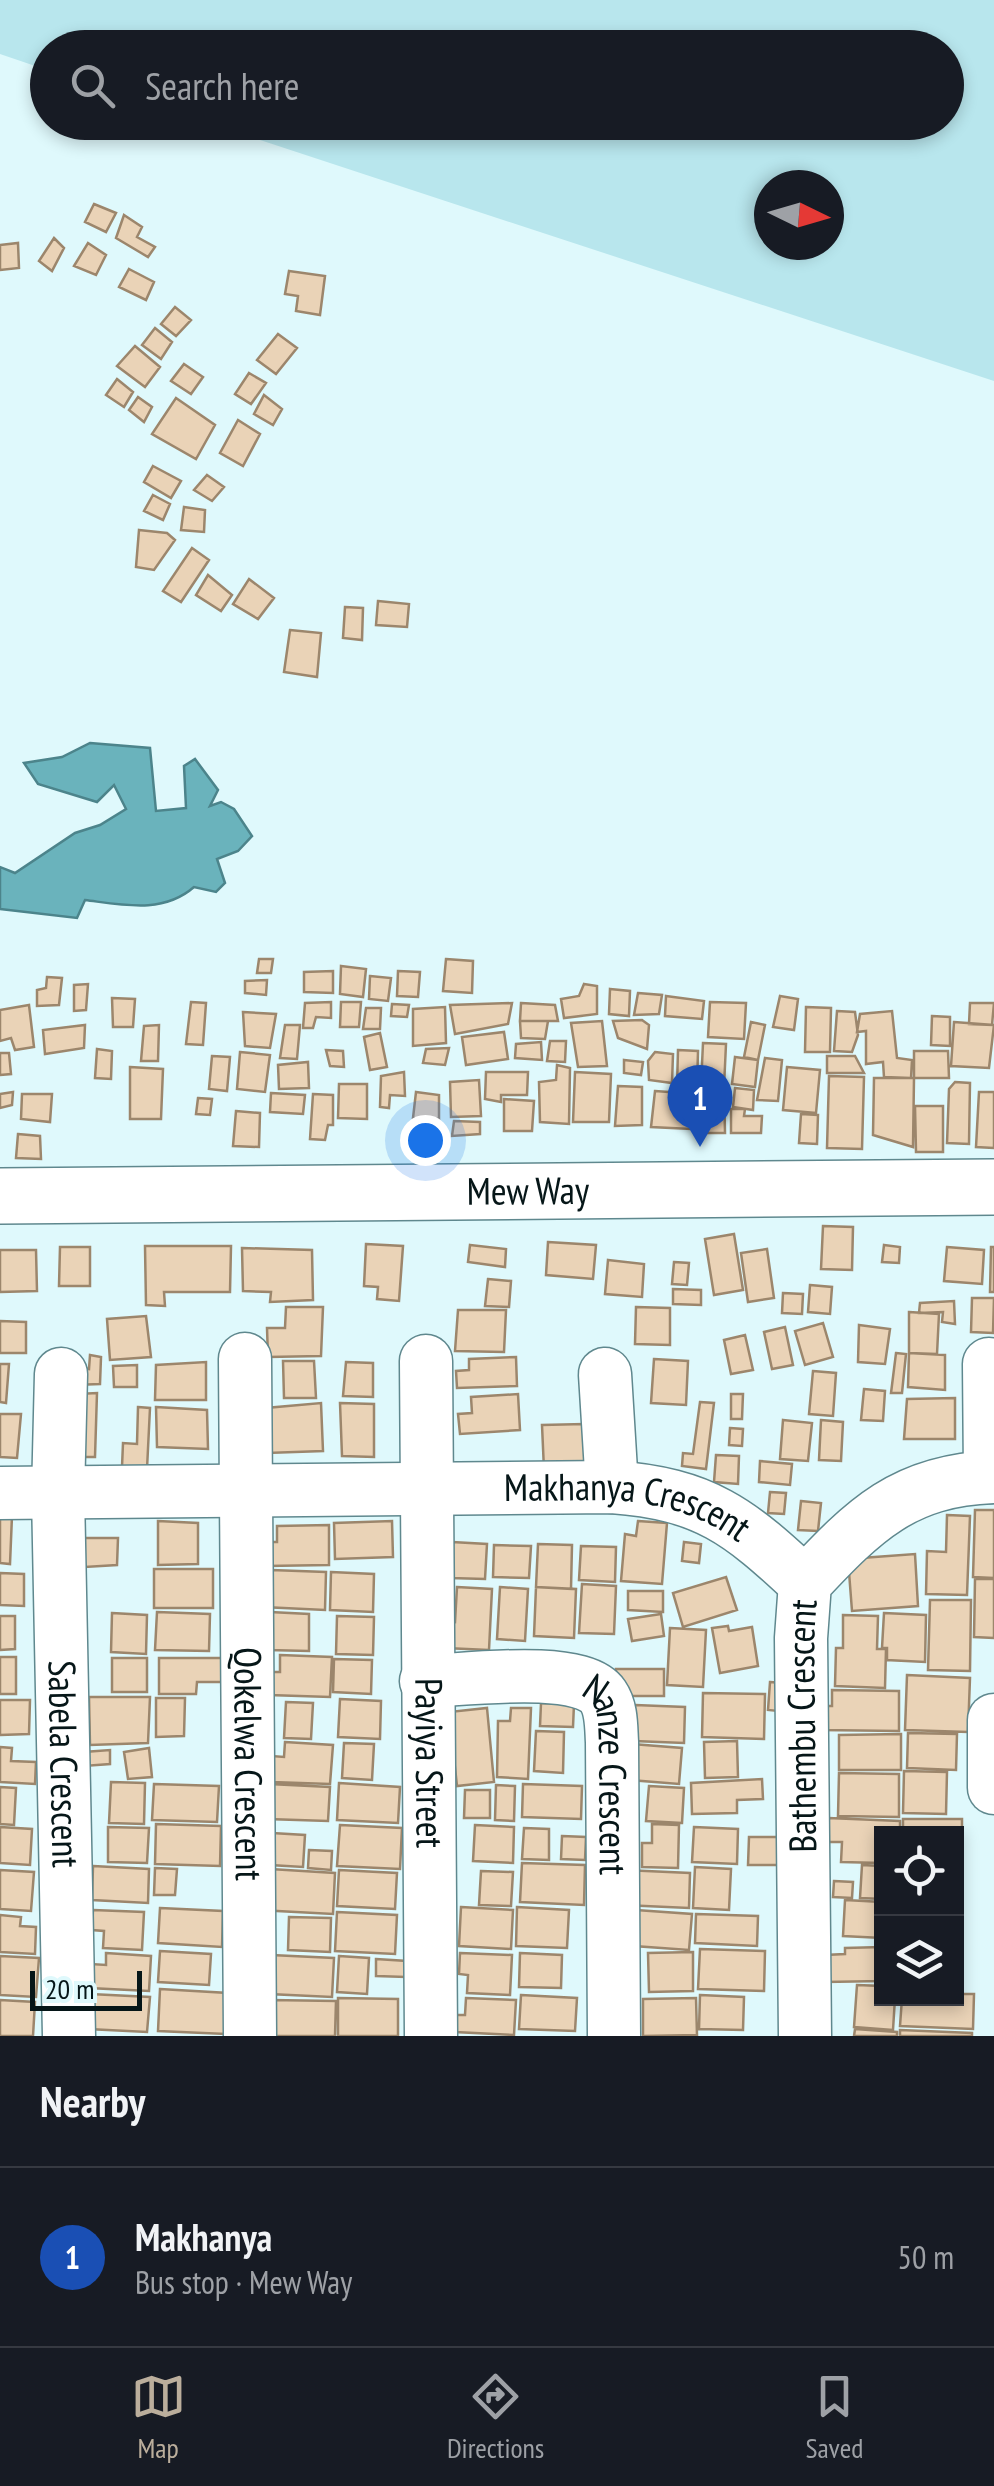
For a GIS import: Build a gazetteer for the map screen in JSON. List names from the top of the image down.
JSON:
{
  "streets": {
    "main road": ["Mew Way"],
    "street": [
      "Makhanya Crescent",
      "Bathembu Crescent",
      "Payiya Street",
      "Qokelwa Crescent",
      "Sabela Crescent",
      "Nanze Crescent"
    ]
  },
  "crossings": [
    ["Makhanya Crescent", "Bathembu Crescent"],
    ["Makhanya Crescent", "Payiya Street"],
    ["Makhanya Crescent", "Qokelwa Crescent"],
    ["Makhanya Crescent", "Sabela Crescent"],
    ["Payiya Street", "Nanze Crescent"]
  ],
  "scale_bar": "20 m",
  "north": "right",
  "page": {
    "search": "Search here",
    "pins": "1",
    "scale": "20 m",
    "heading": "Nearby",
    "list": [
      {
        "mark": "1",
        "name": "Makhanya",
        "note": "Bus stop · Mew Way",
        "value": "50 m"
      }
    ],
    "nav": ["Map", "Directions", "Saved"]
  }
}
